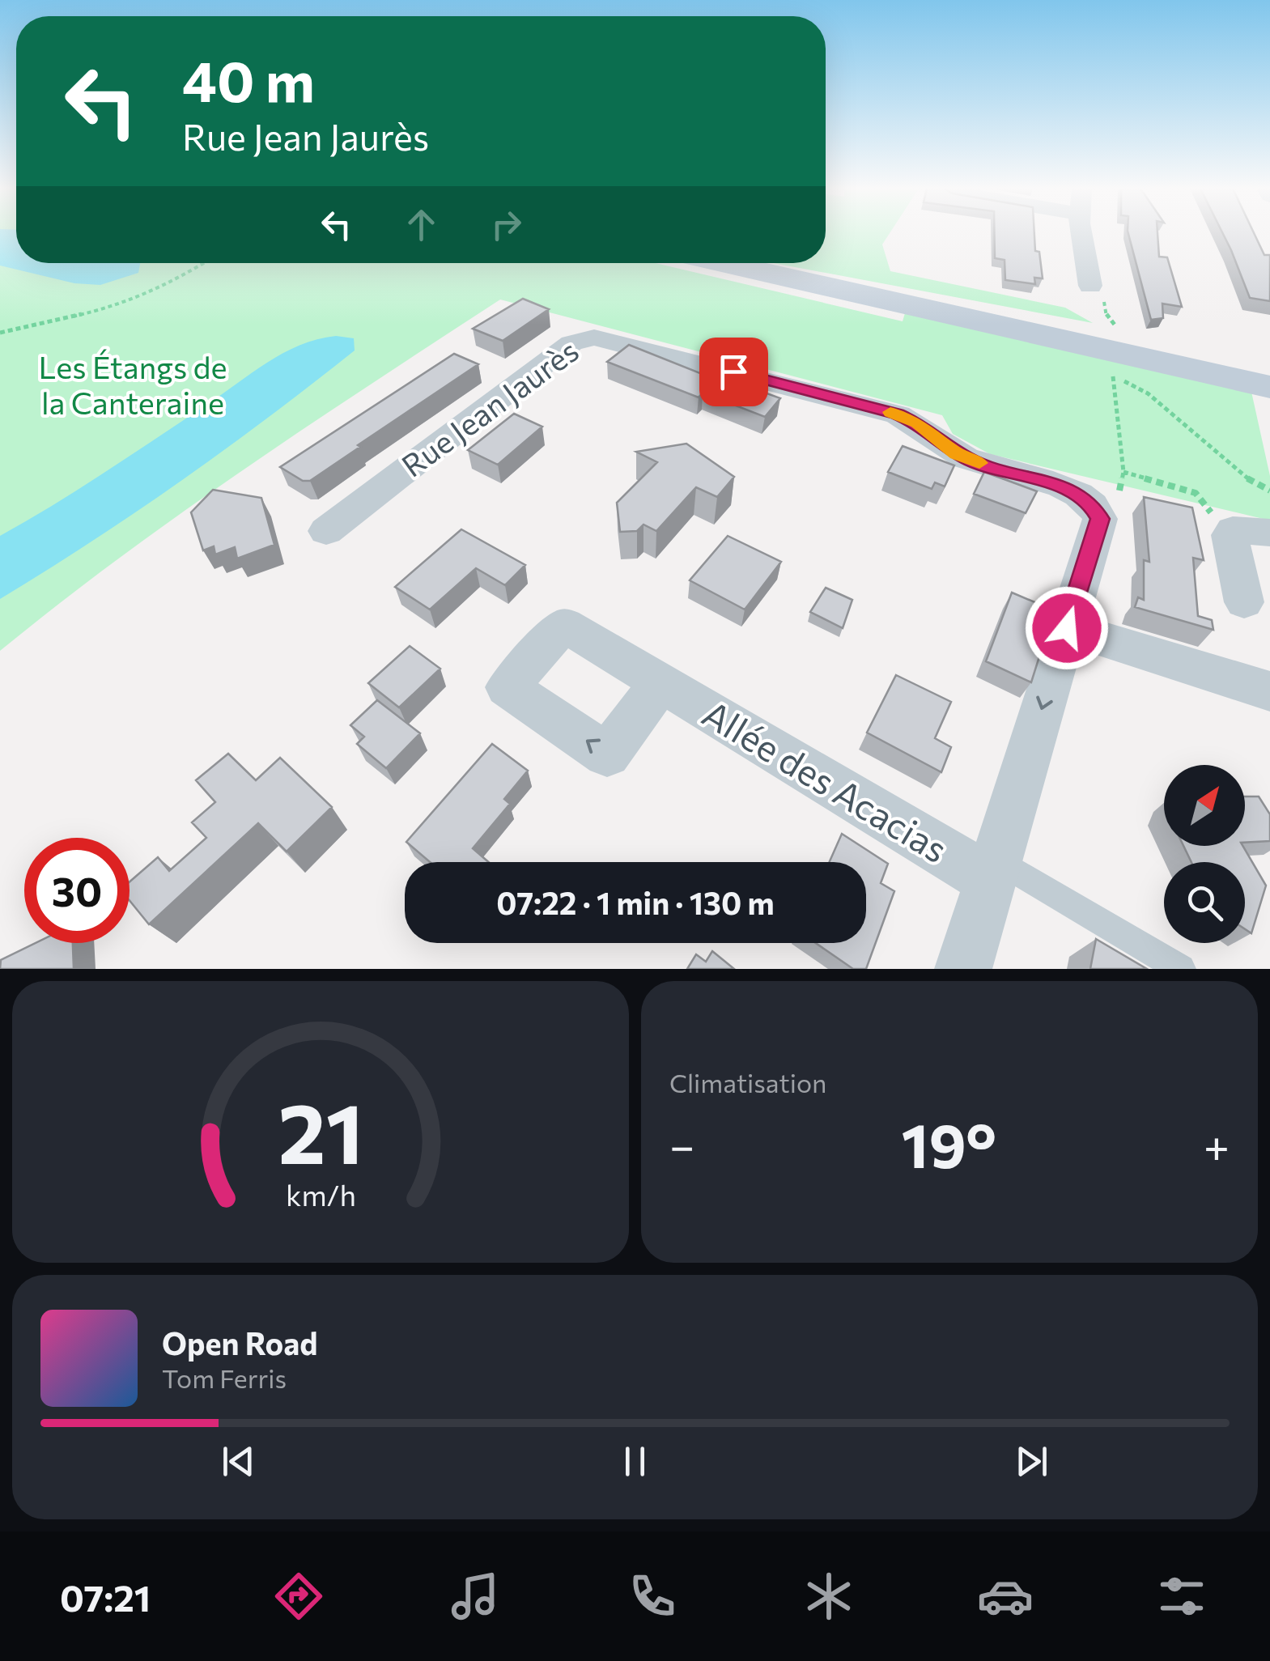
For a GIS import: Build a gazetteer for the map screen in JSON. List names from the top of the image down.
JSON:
{
  "streets": {
    "street": ["Rue Jean Jaurès", "Allée des Acacias"]
  },
  "parks": ["Les Étangs de la Canteraine"],
  "north": "top right",
  "page": {
    "turn": ["40 m", "Rue Jean Jaurès"],
    "limit": "30",
    "trip": "07:22 · 1 min · 130 m",
    "tile": "Climatisation",
    "heat": ["−", "19°", "+"],
    "song": ["Open Road", "Tom Ferris"],
    "tabs": "07:21",
    "gauge": ["21", "km/h"]
  }
}
